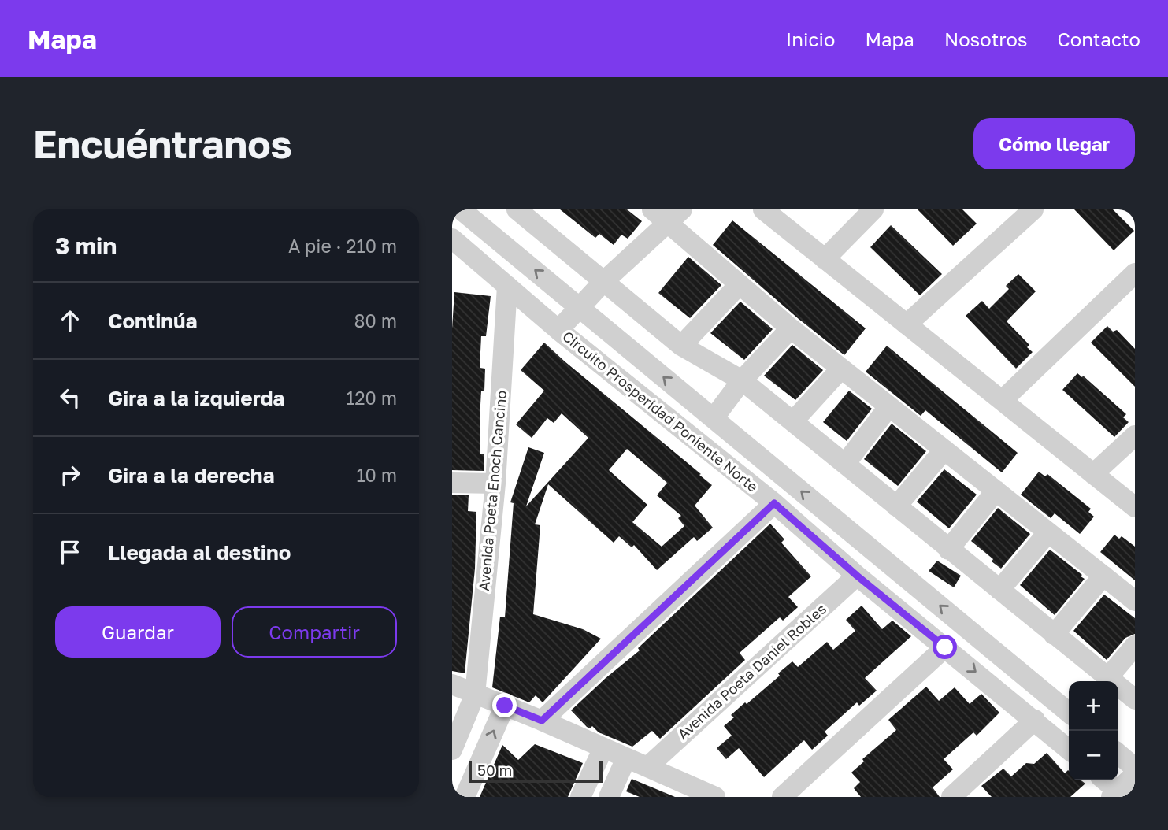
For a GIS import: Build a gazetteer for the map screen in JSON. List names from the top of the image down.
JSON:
{
  "streets": {
    "street": ["Circuito Prosperidad Poniente Norte", "Avenida Poeta Enoch Cancino", "Avenida Poeta Daniel Robles"]
  },
  "crossings": [
    ["Circuito Prosperidad Poniente Norte", "Avenida Poeta Enoch Cancino"],
    ["Circuito Prosperidad Poniente Norte", "Avenida Poeta Daniel Robles"]
  ],
  "scale_bar": "50 m",
  "page": {
    "header": "Mapa",
    "nav": [
      "Inicio",
      "Mapa",
      "Nosotros",
      "Contacto"
    ],
    "buttons": [
      "Cómo llegar",
      ["Guardar", "Compartir"]
    ],
    "title": "Encuéntranos",
    "heading": ["3 min", "A pie · 210 m"],
    "list": [
      ["Continúa", "80 m"],
      ["Gira a la izquierda", "120 m"],
      ["Gira a la derecha", "10 m"],
      "Llegada al destino"
    ],
    "map_buttons": ["+", "−"],
    "scale": "50 m"
  }
}
